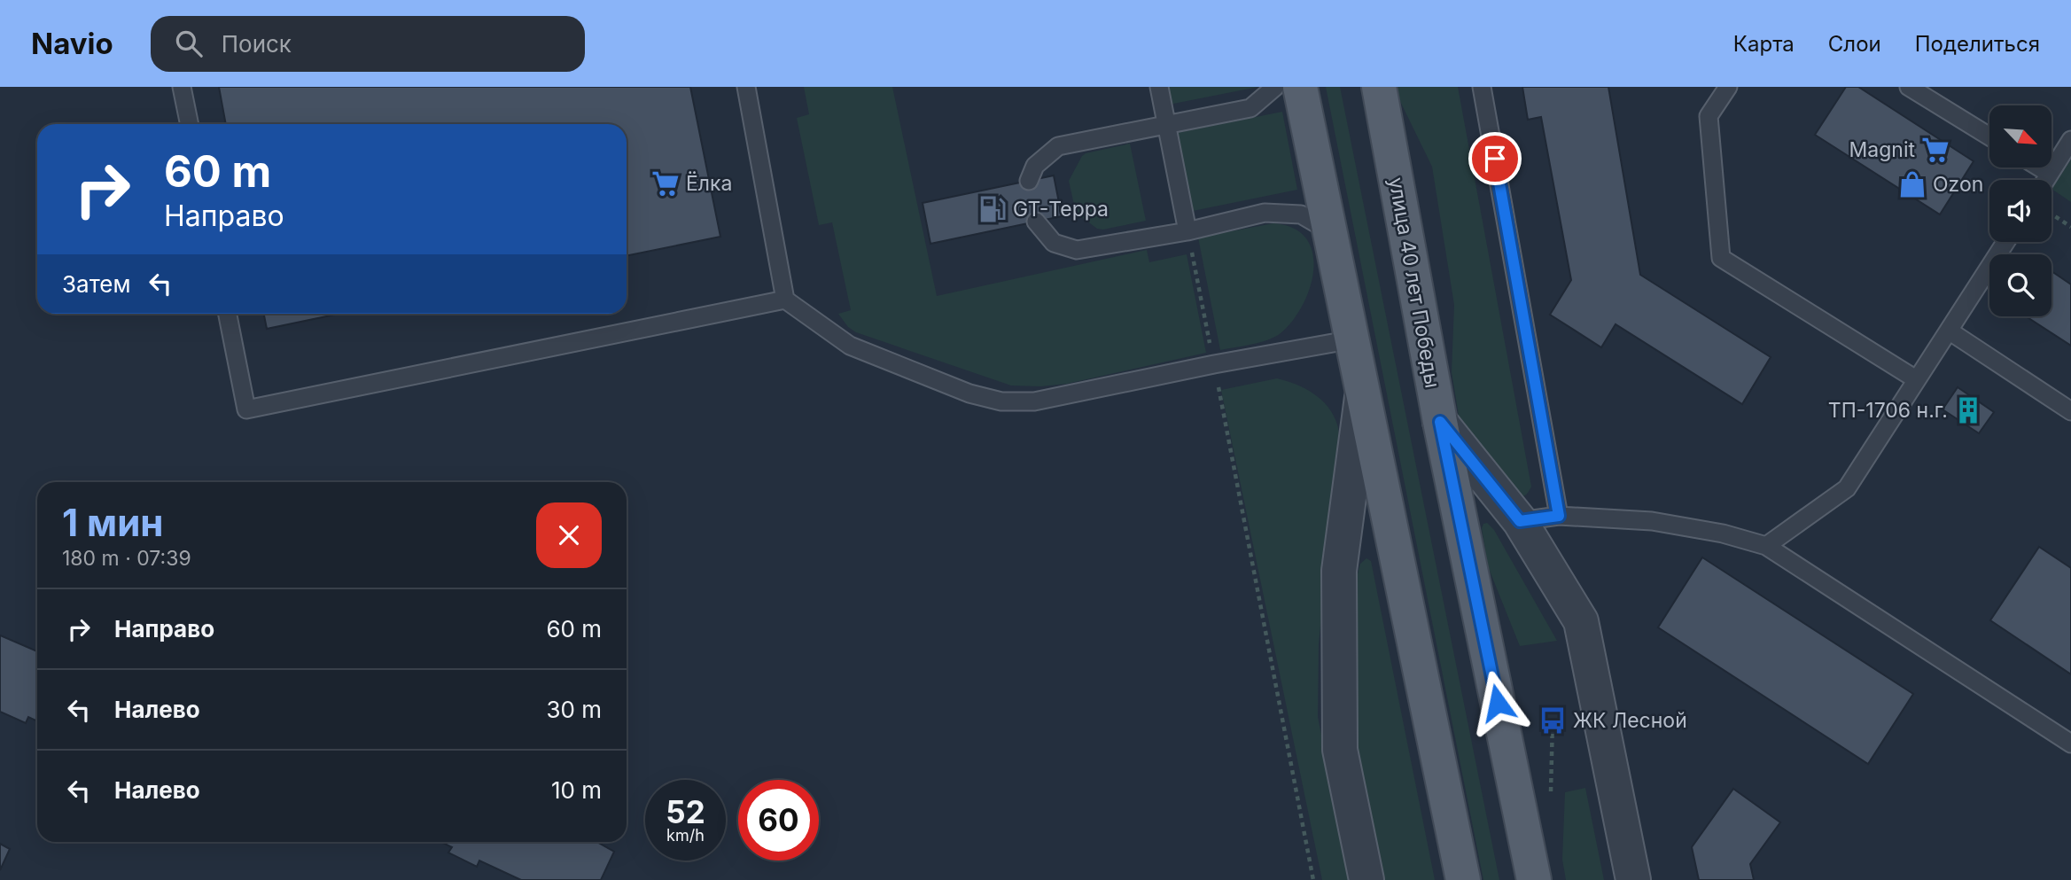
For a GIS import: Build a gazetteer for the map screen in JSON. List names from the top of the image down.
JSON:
{
  "streets": {
    "main road": ["улица 40 лет Победы"]
  },
  "places": {
    "supermarket": ["Magnit", "Ёлка"],
    "shop": ["Ozon"],
    "fuel station": ["GT-Терра"],
    "building": ["ТП-1706 н.г."],
    "bus stop": ["ЖК Лесной"]
  },
  "north": "bottom right",
  "page": {
    "header": "Navio",
    "search": "Поиск",
    "nav": ["Карта", "Слои", "Поделиться"],
    "turn": ["60 m", "Направо"],
    "then": "Затем",
    "heading": ["1 мин", "180 m · 07:39"],
    "list": [
      {
        "name": "Направо",
        "value": "60 m"
      },
      {
        "name": "Налево",
        "value": "30 m"
      },
      {
        "name": "Налево",
        "value": "10 m"
      }
    ],
    "speed": "52 km/h",
    "limit": "60"
  }
}
